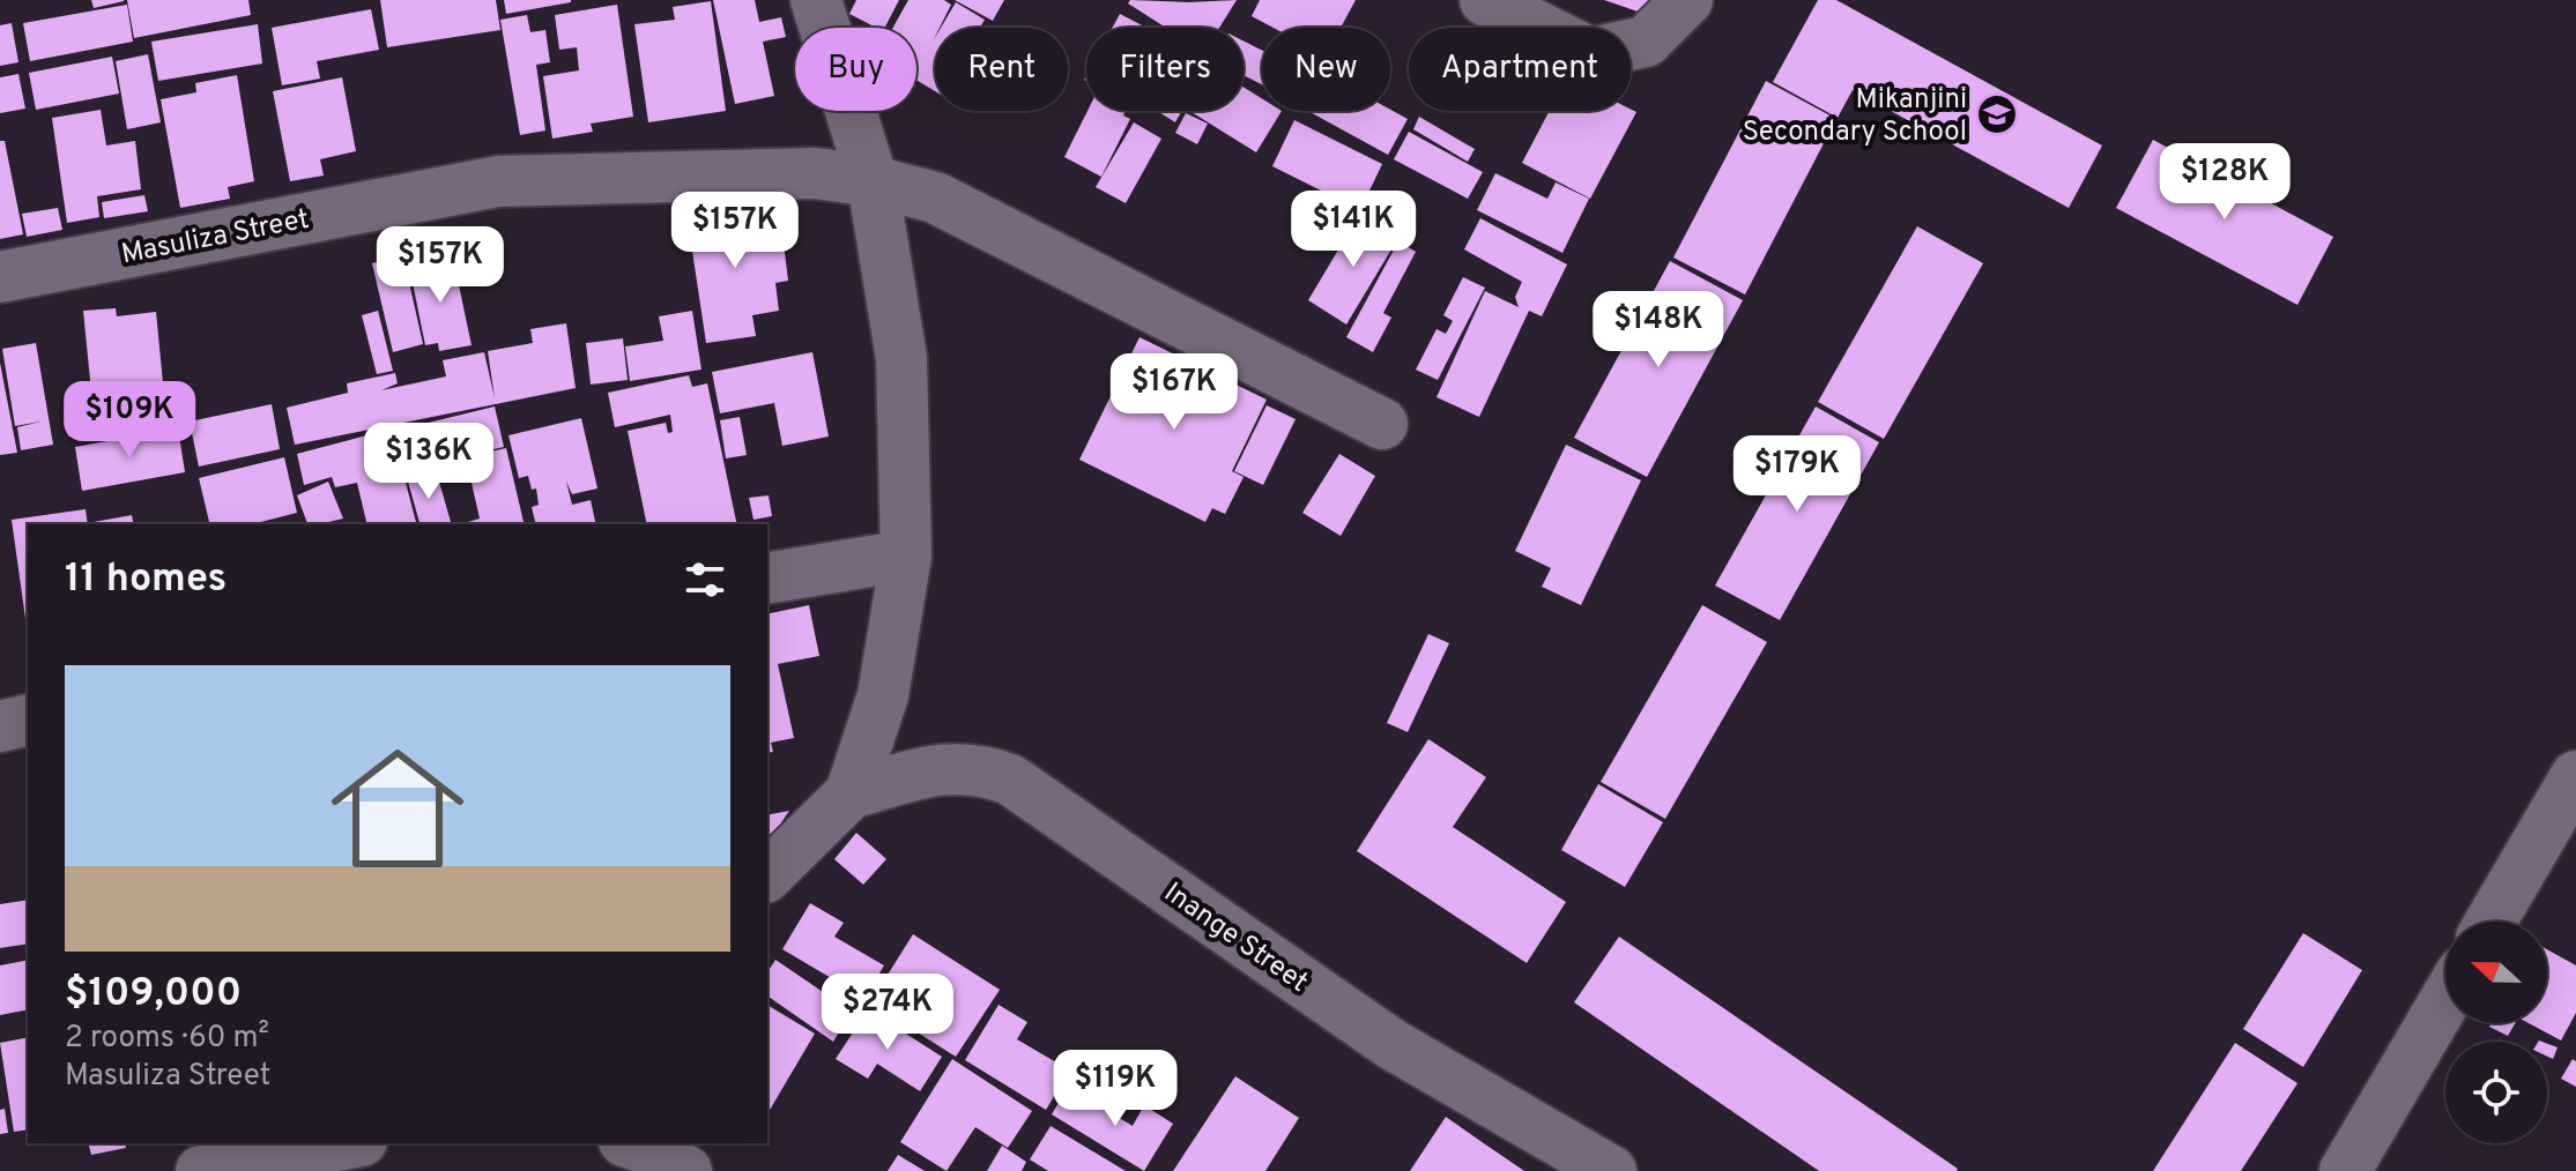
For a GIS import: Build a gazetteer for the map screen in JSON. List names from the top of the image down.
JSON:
{
  "streets": {
    "street": ["Masuliza Street", "Inange Street"]
  },
  "places": {
    "school or university": ["Mikanjini Secondary School"]
  },
  "north": "left",
  "page": {
    "chip": [
      "Buy",
      "Rent",
      "Filters",
      "New",
      "Apartment"
    ],
    "price": [
      "$128K",
      "$141K",
      "$157K",
      "$157K",
      "$148K",
      "$167K",
      "$109K",
      "$136K",
      "$179K",
      "$274K",
      "$119K"
    ],
    "heading": "11 homes",
    "list": [
      {
        "name": "$109,000",
        "note": "2 rooms · 60 m² · Masuliza Street"
      }
    ]
  }
}
